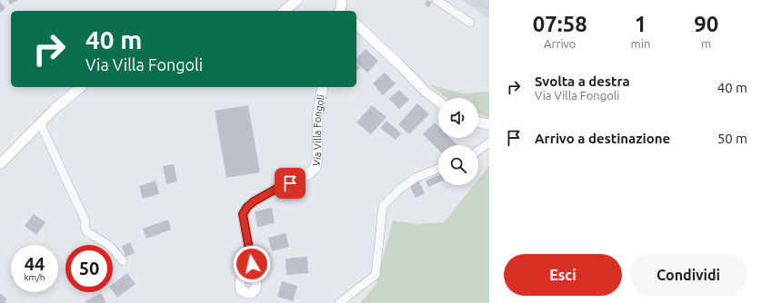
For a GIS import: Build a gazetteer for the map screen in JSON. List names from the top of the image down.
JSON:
{
  "streets": {
    "main road": ["Via Villa Fongoli"]
  },
  "page": {
    "eta": [
      "07:58",
      "Arrivo",
      "1",
      "min",
      "90",
      "m"
    ],
    "turn": ["40 m", "Via Villa Fongoli"],
    "list": [
      {
        "name": "Svolta a destra",
        "note": "Via Villa Fongoli",
        "value": "40 m"
      },
      {
        "name": "Arrivo a destinazione",
        "value": "50 m"
      }
    ],
    "speed": "44 km/h",
    "limit": "50",
    "buttons": ["Esci", "Condividi"]
  }
}
